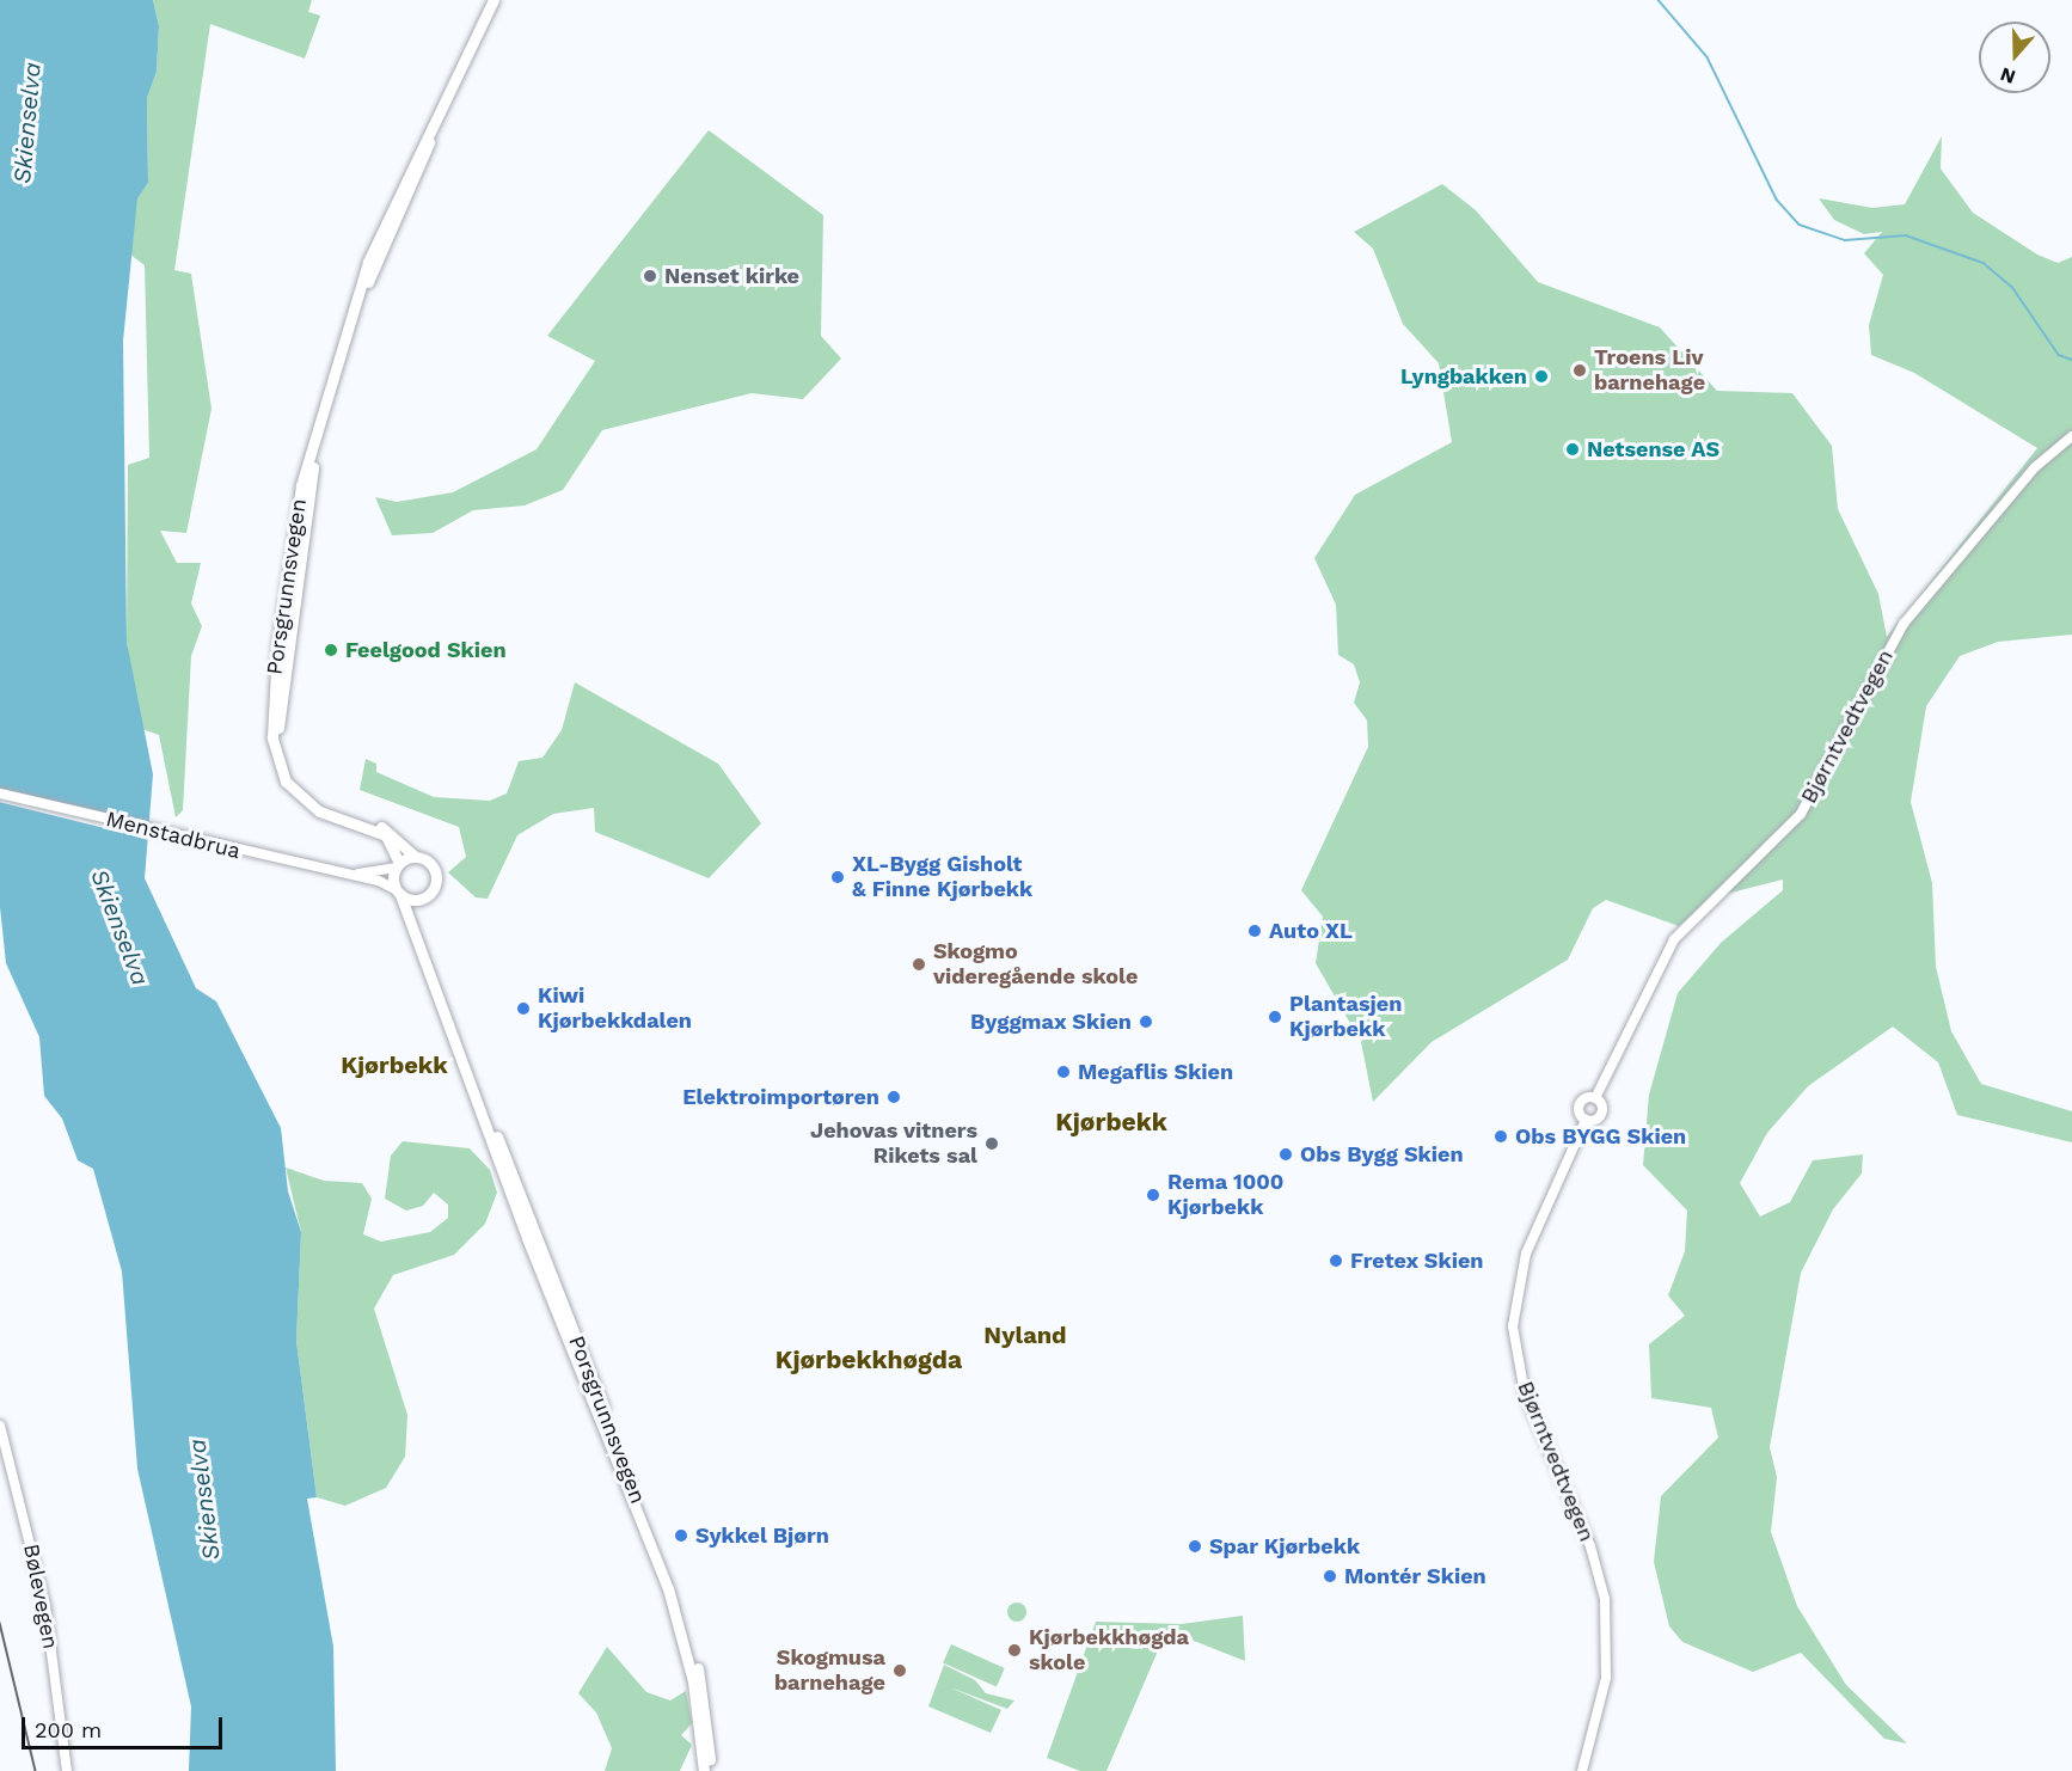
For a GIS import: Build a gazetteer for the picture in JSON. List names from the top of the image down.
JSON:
{
  "streets": {
    "highway": ["Porsgrunnsvegen"],
    "main road": ["Bjørntvedtvegen", "Menstadbrua", "Bølevegen"]
  },
  "crossings": [
    ["Porsgrunnsvegen", "Menstadbrua"]
  ],
  "districts": [
    "Kjørbekk",
    "Kjørbekk",
    "Nyland",
    "Kjørbekkhøgda"
  ],
  "water": ["Skienselva"],
  "places": [
    "Nenset kirke",
    "Troens Liv barnehage",
    "Lyngbakken",
    "Netsense AS",
    "Feelgood Skien",
    "XL-Bygg Gisholt & Finne Kjørbekk",
    "Auto XL",
    "Skogmo videregående skole",
    "Kiwi Kjørbekkdalen",
    "Plantasjen Kjørbekk",
    "Byggmax Skien",
    "Megaflis Skien",
    "Elektroimportøren",
    "Obs BYGG Skien",
    "Jehovas vitners Rikets sal",
    "Obs Bygg Skien",
    "Rema 1000 Kjørbekk",
    "Fretex Skien",
    "Sykkel Bjørn",
    "Spar Kjørbekk",
    "Montér Skien",
    "Kjørbekkhøgda skole",
    "Skogmusa barnehage"
  ],
  "scale_bar": "200 m",
  "north": "bottom"
}
